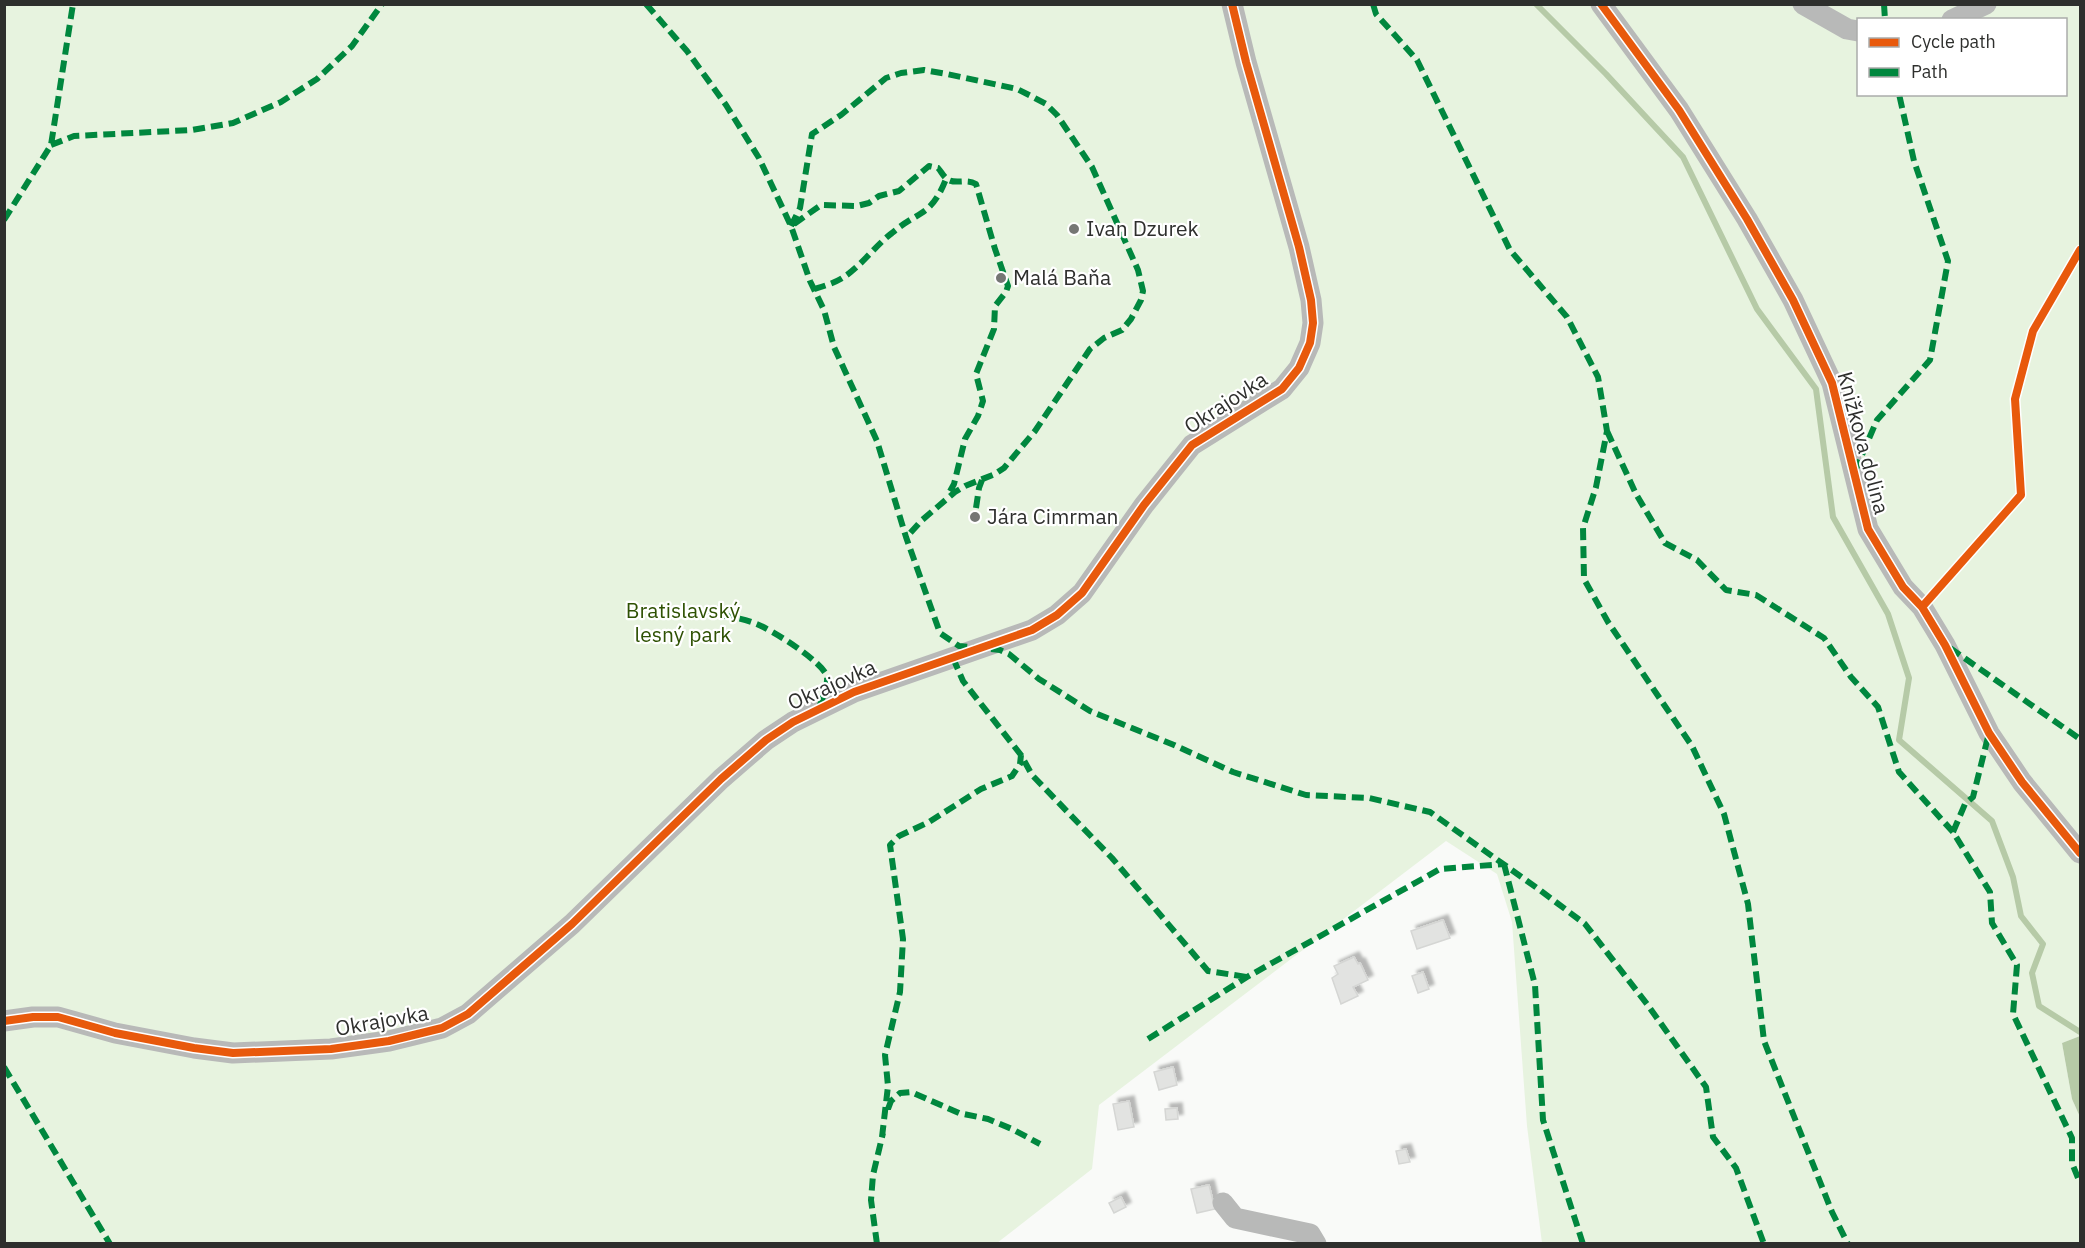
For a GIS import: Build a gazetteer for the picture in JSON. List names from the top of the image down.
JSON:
{
  "streets": {
    "street": ["Okrajovka", "Knižkova dolina"]
  },
  "parks": ["Bratislavský lesný park"],
  "places": ["Ivan Dzurek", "Malá Baňa", "Jára Cimrman"],
  "legend": ["Cycle path", "Path"]
}
